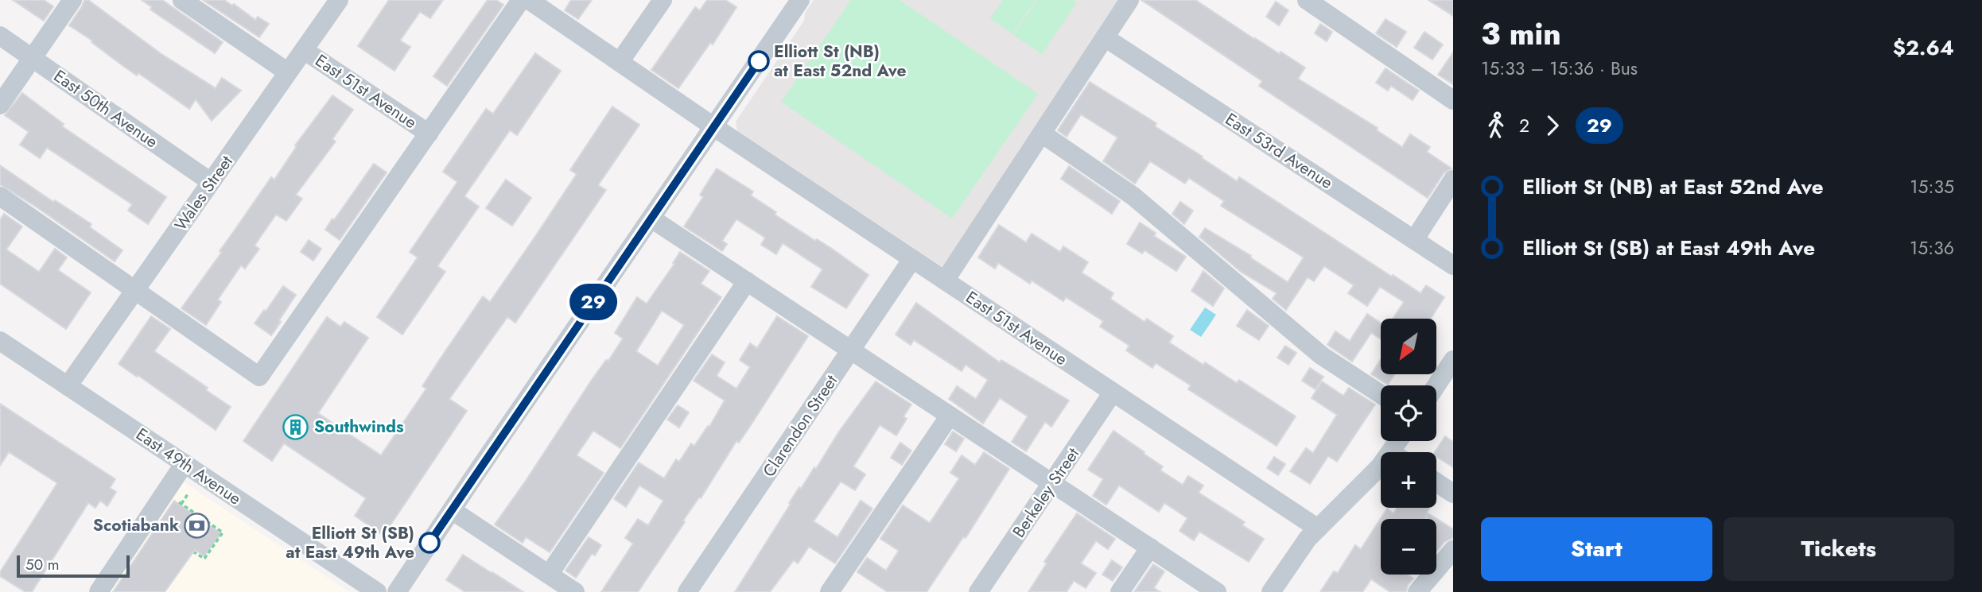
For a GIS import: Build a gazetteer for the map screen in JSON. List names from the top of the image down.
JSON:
{
  "streets": {
    "street": [
      "East 51st Avenue",
      "East 50th Avenue",
      "East 53rd Avenue",
      "Wales Street",
      "Clarendon Street",
      "East 49th Avenue",
      "Berkeley Street"
    ]
  },
  "crossings": [
    ["East 51st Avenue", "Wales Street"],
    ["East 51st Avenue", "Clarendon Street"],
    ["East 51st Avenue", "Berkeley Street"],
    ["East 50th Avenue", "Wales Street"],
    ["Wales Street", "East 49th Avenue"]
  ],
  "places": {
    "other": ["Elliott St (NB) at East 52nd Ave", "Elliott St (SB) at East 49th Ave"],
    "building": ["Southwinds"],
    "bank": ["Scotiabank"]
  },
  "lines": ["bus line 29"],
  "scale_bar": "50 m",
  "north": "bottom left",
  "page": {
    "on_map": "29",
    "heading": ["3 min", "15:33 – 15:36 · Bus", "$2.64"],
    "legs": ["2", "29"],
    "list": [
      {
        "name": "Elliott St (NB) at East 52nd Ave",
        "value": "15:35"
      },
      {
        "name": "Elliott St (SB) at East 49th Ave",
        "value": "15:36"
      }
    ],
    "map_buttons": ["+", "−"],
    "buttons": ["Start", "Tickets"],
    "scale": "50 m"
  }
}
